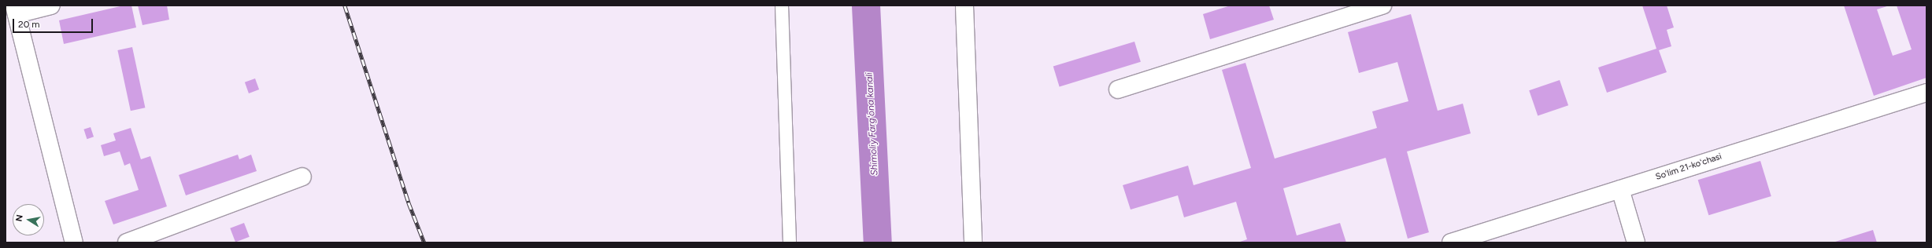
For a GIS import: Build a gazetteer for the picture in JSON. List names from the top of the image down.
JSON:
{
  "streets": {
    "street": ["Soʻlim 21-koʻchasi"]
  },
  "water": ["Shimoliy Fargʻona kanali"],
  "scale_bar": "20 m",
  "north": "left"
}
